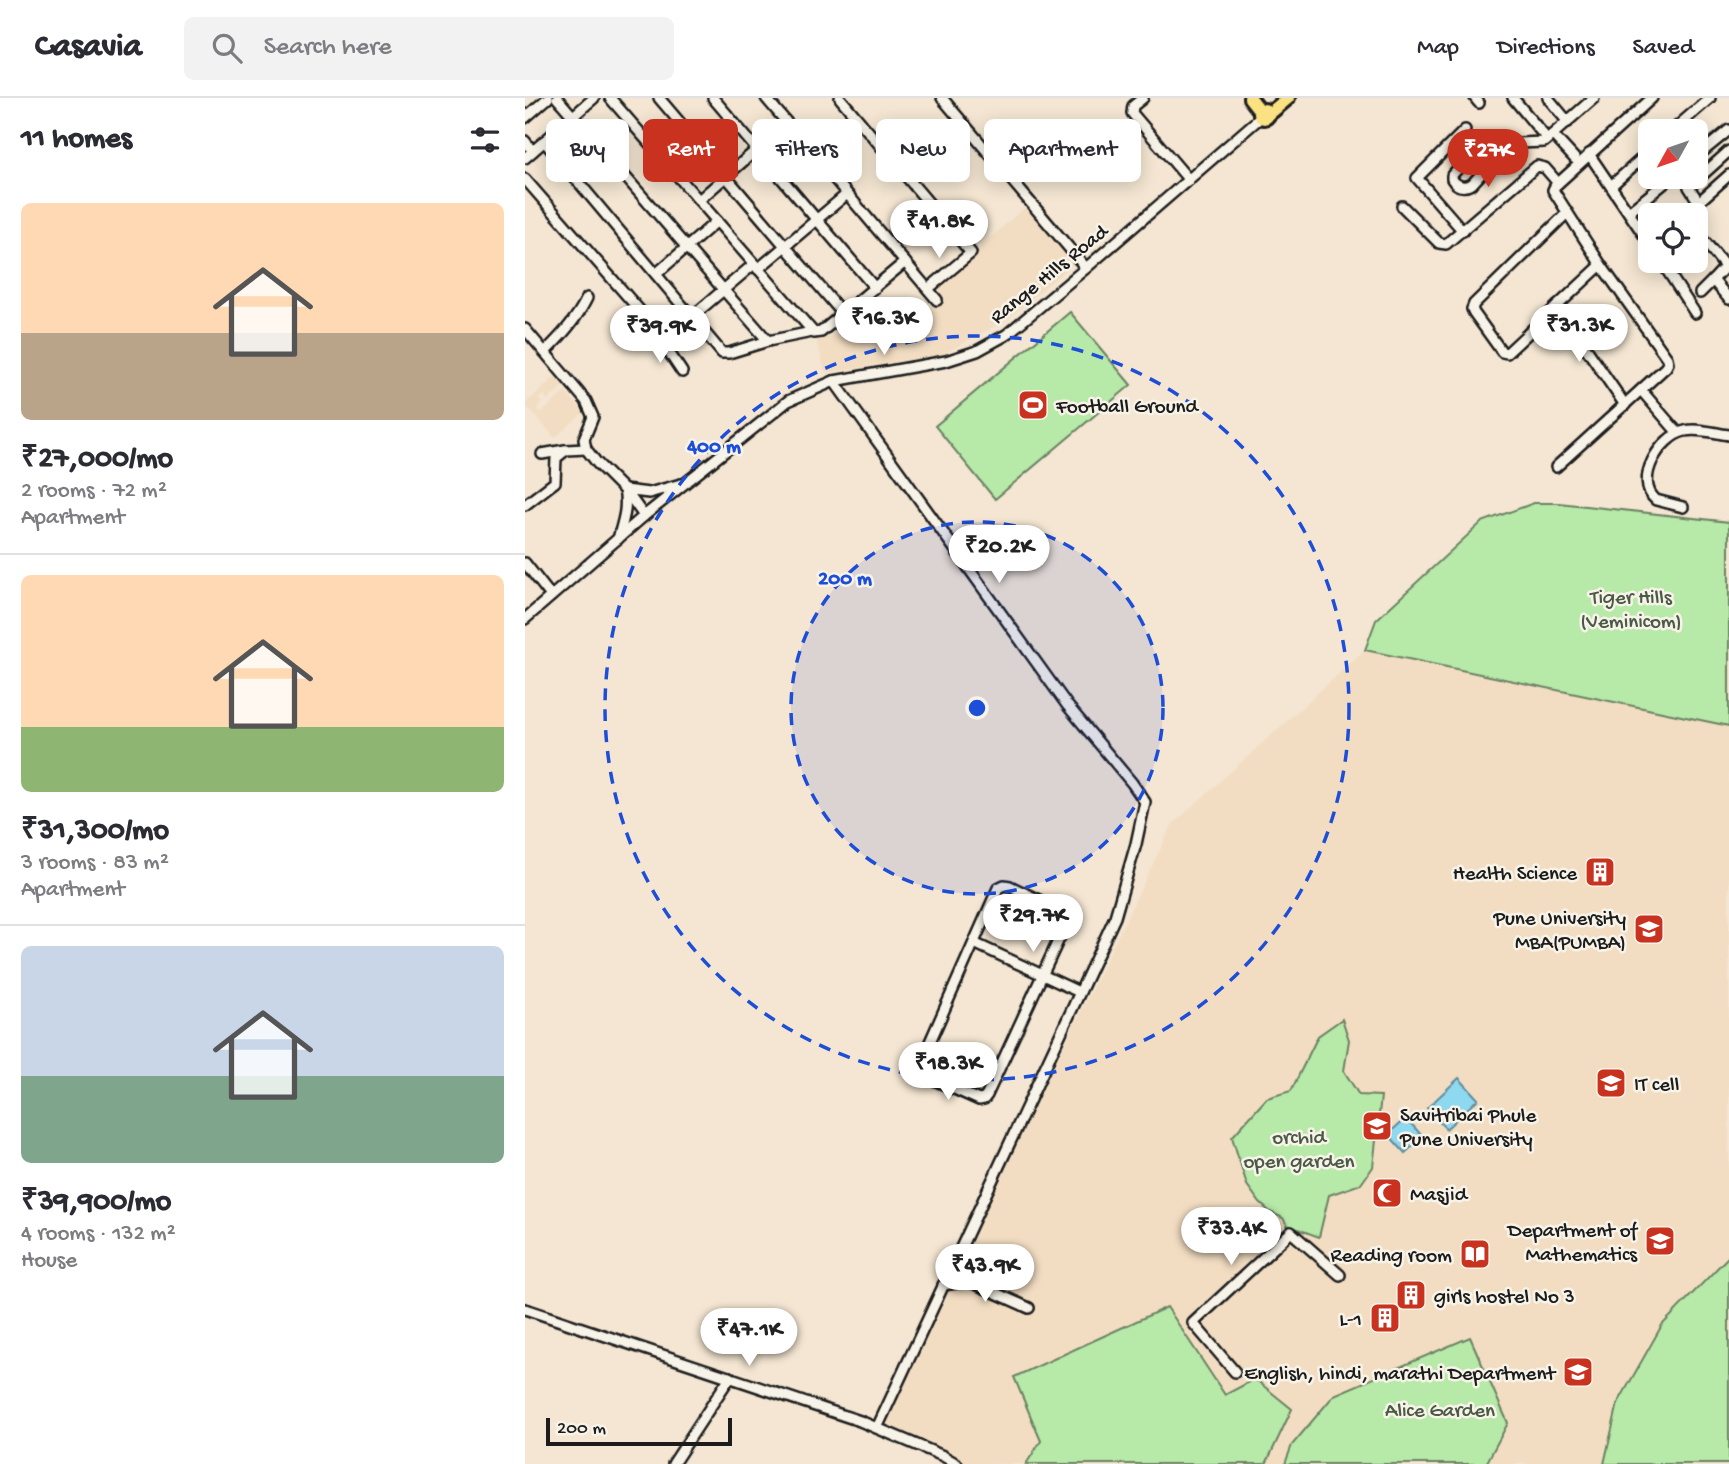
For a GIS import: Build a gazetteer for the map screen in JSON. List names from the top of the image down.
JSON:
{
  "streets": {
    "main road": ["Range Hills Road"]
  },
  "parks": ["Tiger Hills (Veminicom)", "orchid open garden", "Alice Garden"],
  "places": {
    "sports": ["Football Ground"],
    "building": ["Health Science", "girls hostel No 3", "L-1"],
    "school or university": [
      "Pune University MBA(PUMBA)",
      "IT cell",
      "Savitribai Phule Pune University",
      "Department of Mathematics",
      "English, hindi, marathi Department"
    ],
    "mosque": ["Masjid"],
    "library": ["Reading room"]
  },
  "scale_bar": "200 m",
  "north": "bottom left",
  "page": {
    "header": "Casavia",
    "search": "Search here",
    "nav": ["Map", "Directions", "Saved"],
    "heading": "11 homes",
    "chip": [
      "Buy",
      "Rent",
      "Filters",
      "New",
      "Apartment"
    ],
    "price": [
      "₹27K",
      "₹41.8K",
      "₹16.3K",
      "₹31.3K",
      "₹39.9K",
      "₹20.2K",
      "₹29.7K",
      "₹18.3K",
      "₹33.4K",
      "₹43.9K",
      "₹47.1K"
    ],
    "list": [
      {
        "name": "₹27,000/mo",
        "note": "2 rooms · 72 m² · Apartment"
      },
      {
        "name": "₹31,300/mo",
        "note": "3 rooms · 83 m² · Apartment"
      },
      {
        "name": "₹39,900/mo",
        "note": "4 rooms · 132 m² · House"
      }
    ],
    "scale": "200 m"
  },
  "rings": ["400 m", "200 m"]
}
